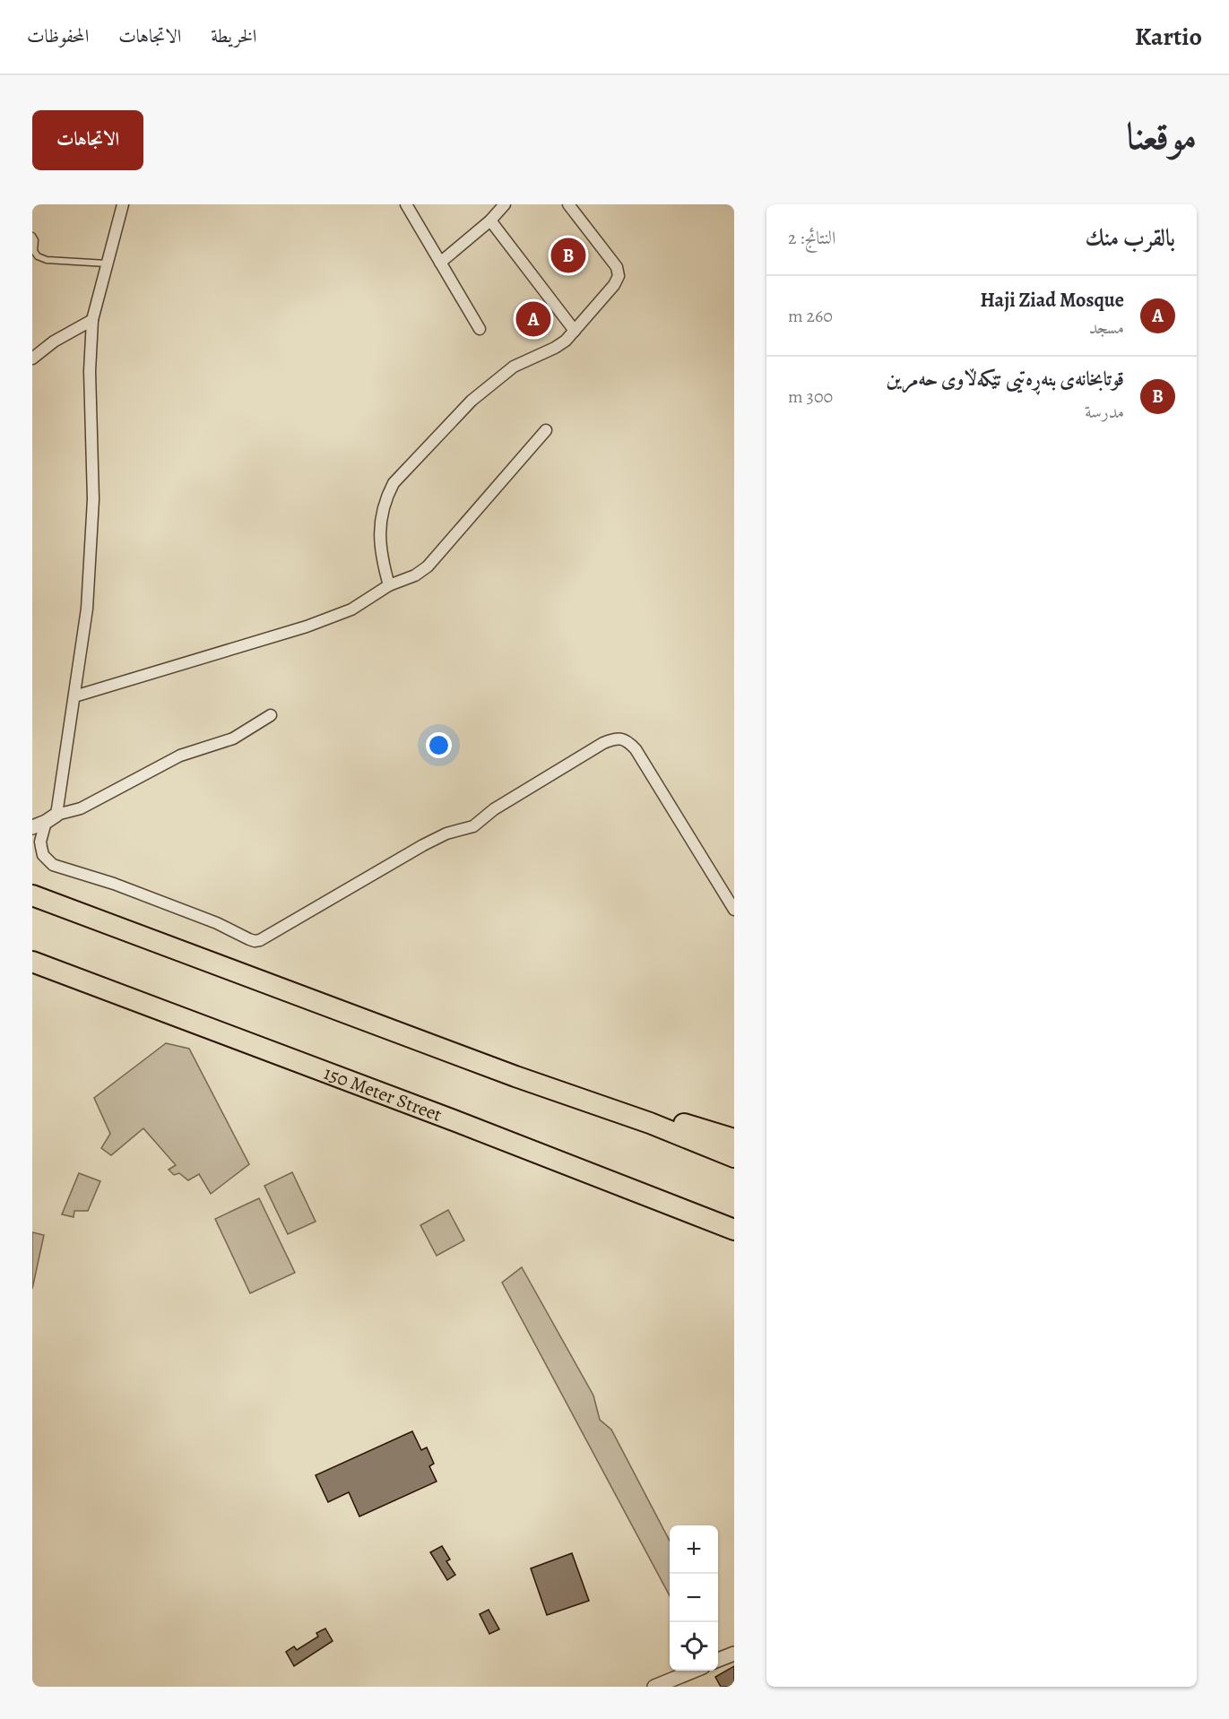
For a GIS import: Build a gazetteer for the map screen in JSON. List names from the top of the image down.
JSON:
{
  "streets": {
    "highway": ["150 Meter Street"]
  },
  "page": {
    "header": "Kartio",
    "nav": ["الخريطة", "الاتجاهات", "المحفوظات"],
    "title": "موقعنا",
    "buttons": "الاتجاهات",
    "heading": ["بالقرب منك", "النتائج: 2"],
    "pins": ["B", "A"],
    "list": [
      {
        "mark": "A",
        "name": "Haji Ziad Mosque",
        "note": "مسجد",
        "value": "260 m"
      },
      {
        "mark": "B",
        "name": "قوتابخانەی بنەڕەتیی تێکەڵاوی حەمرین",
        "note": "مدرسة",
        "value": "300 m"
      }
    ],
    "map_buttons": ["+", "−"]
  }
}
